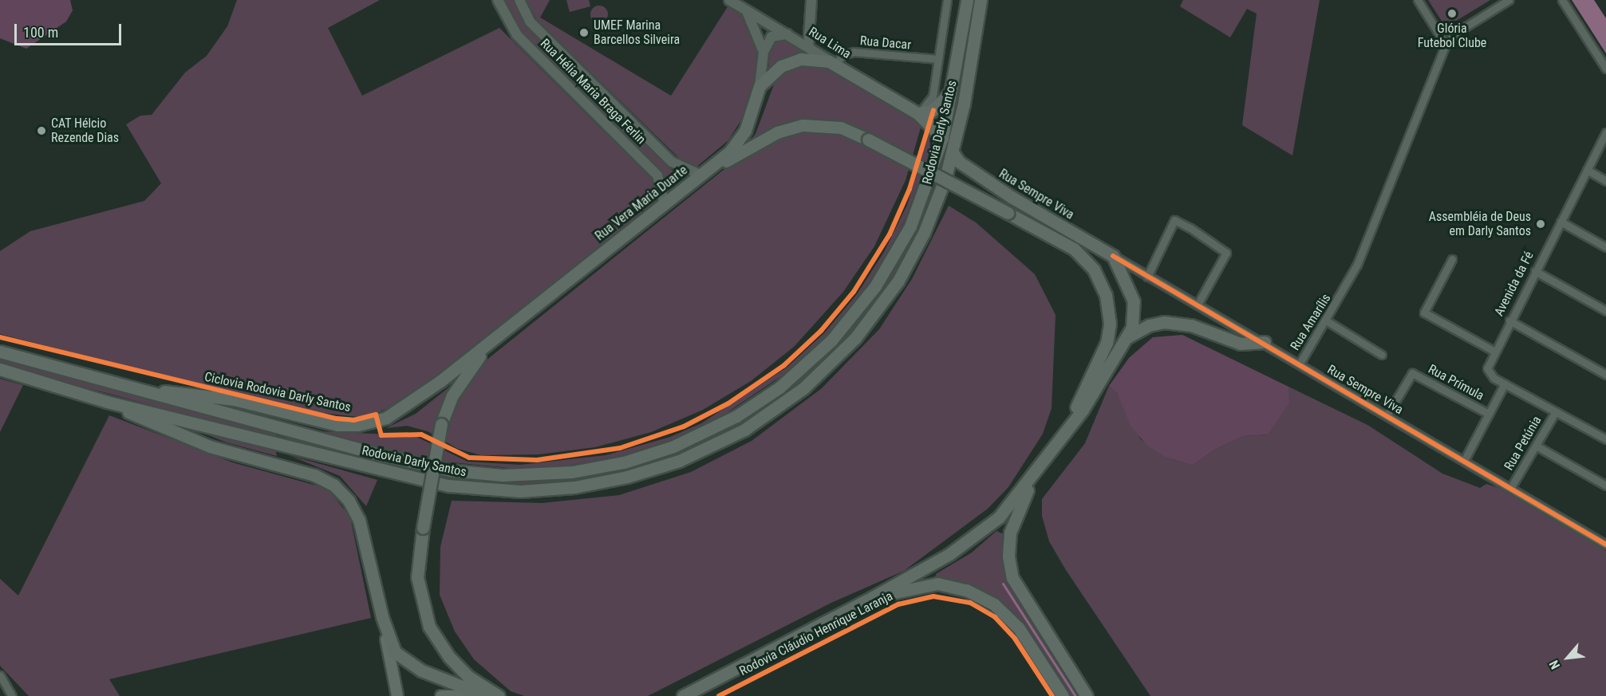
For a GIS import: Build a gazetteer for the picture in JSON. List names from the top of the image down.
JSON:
{
  "streets": {
    "main road": [
      "Rua Lima",
      "Rodovia Darly Santos",
      "Rua Sempre Viva",
      "Rua Vera Maria Duarte",
      "Rodovia Cláudio Henrique Laranja"
    ],
    "street": [
      "Rua Dacar",
      "Rua Hélia Maria Braga Ferlin",
      "Avenida da Fé",
      "Rua Amarílis",
      "Rua Prímula",
      "Rua Petúnia"
    ],
    "cycle path": ["Ciclovia Rodovia Darly Santos"]
  },
  "crossings": [
    ["Rua Lima", "Rua Dacar"],
    ["Rua Lima", "Rodovia Darly Santos"],
    ["Rua Lima", "Rua Vera Maria Duarte"],
    ["Rua Dacar", "Rua Vera Maria Duarte"],
    ["Rua Hélia Maria Braga Ferlin", "Rua Vera Maria Duarte"],
    ["Rodovia Darly Santos", "Rua Sempre Viva"],
    ["Rua Sempre Viva", "Rua Amarílis"],
    ["Rua Sempre Viva", "Rua Prímula"],
    ["Rua Sempre Viva", "Rua Petúnia"]
  ],
  "places": [
    "Glória Futebol Clube",
    "UMEF Marina Barcellos Silveira",
    "CAT Hélcio Rezende Dias",
    "Assembléia de Deus em Darly Santos"
  ],
  "scale_bar": "100 m",
  "north": "bottom left"
}
